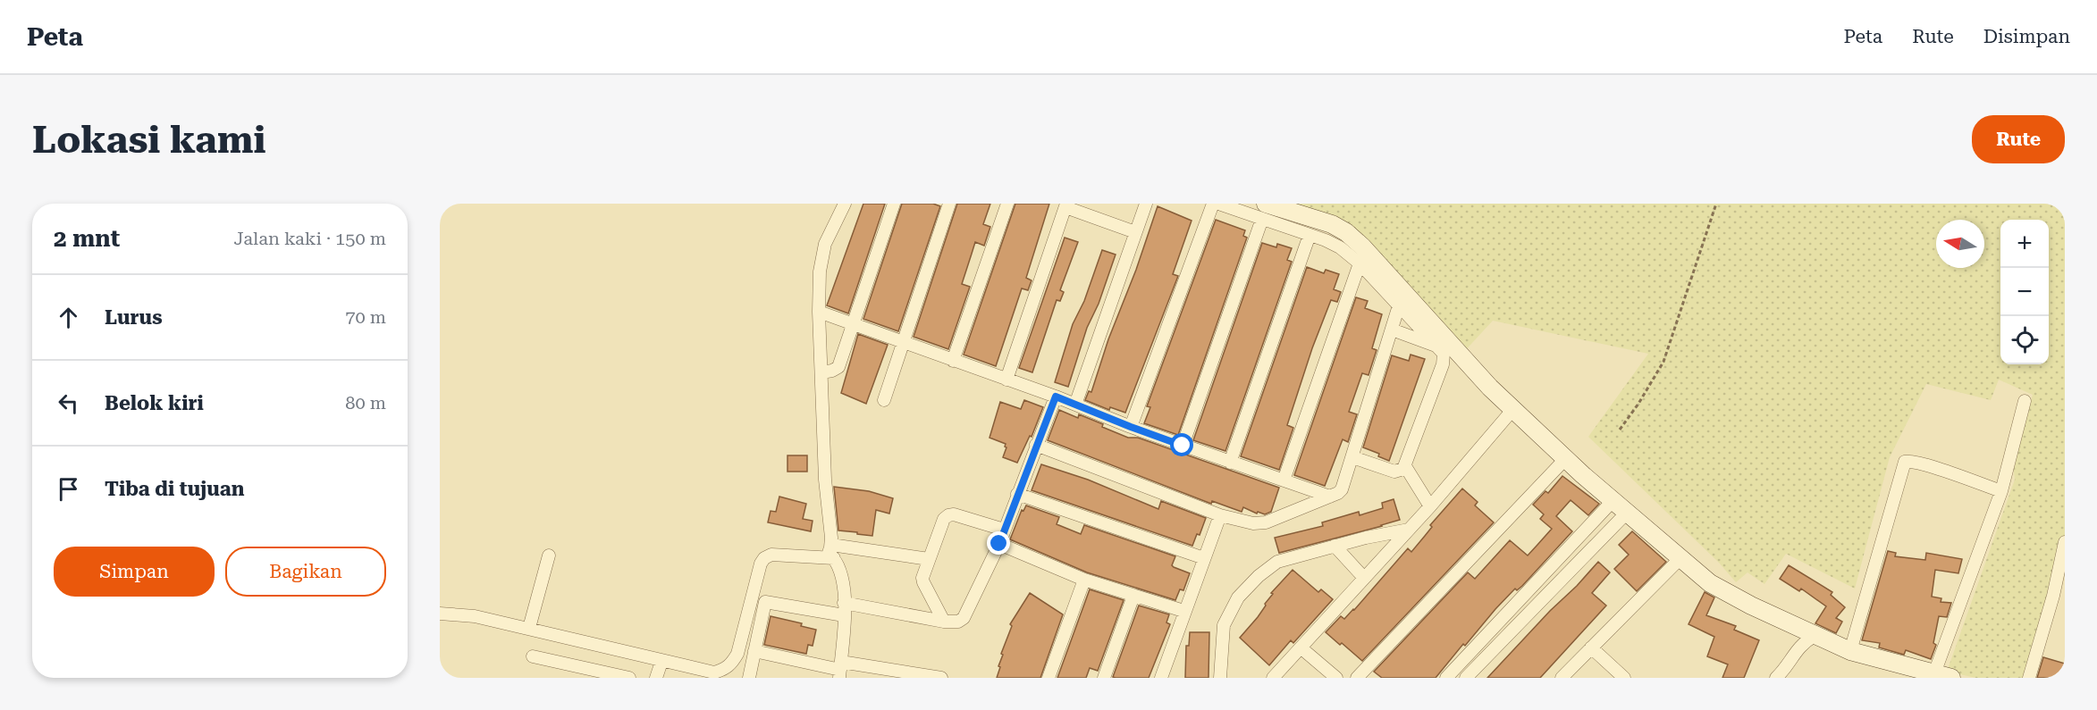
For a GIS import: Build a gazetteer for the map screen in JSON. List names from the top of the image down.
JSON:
{
  "north": "left",
  "page": {
    "header": "Peta",
    "nav": ["Peta", "Rute", "Disimpan"],
    "buttons": [
      "Rute",
      ["Simpan", "Bagikan"]
    ],
    "title": "Lokasi kami",
    "heading": ["2 mnt", "Jalan kaki · 150 m"],
    "map_buttons": ["+", "−"],
    "list": [
      ["Lurus", "70 m"],
      ["Belok kiri", "80 m"],
      "Tiba di tujuan"
    ]
  }
}
